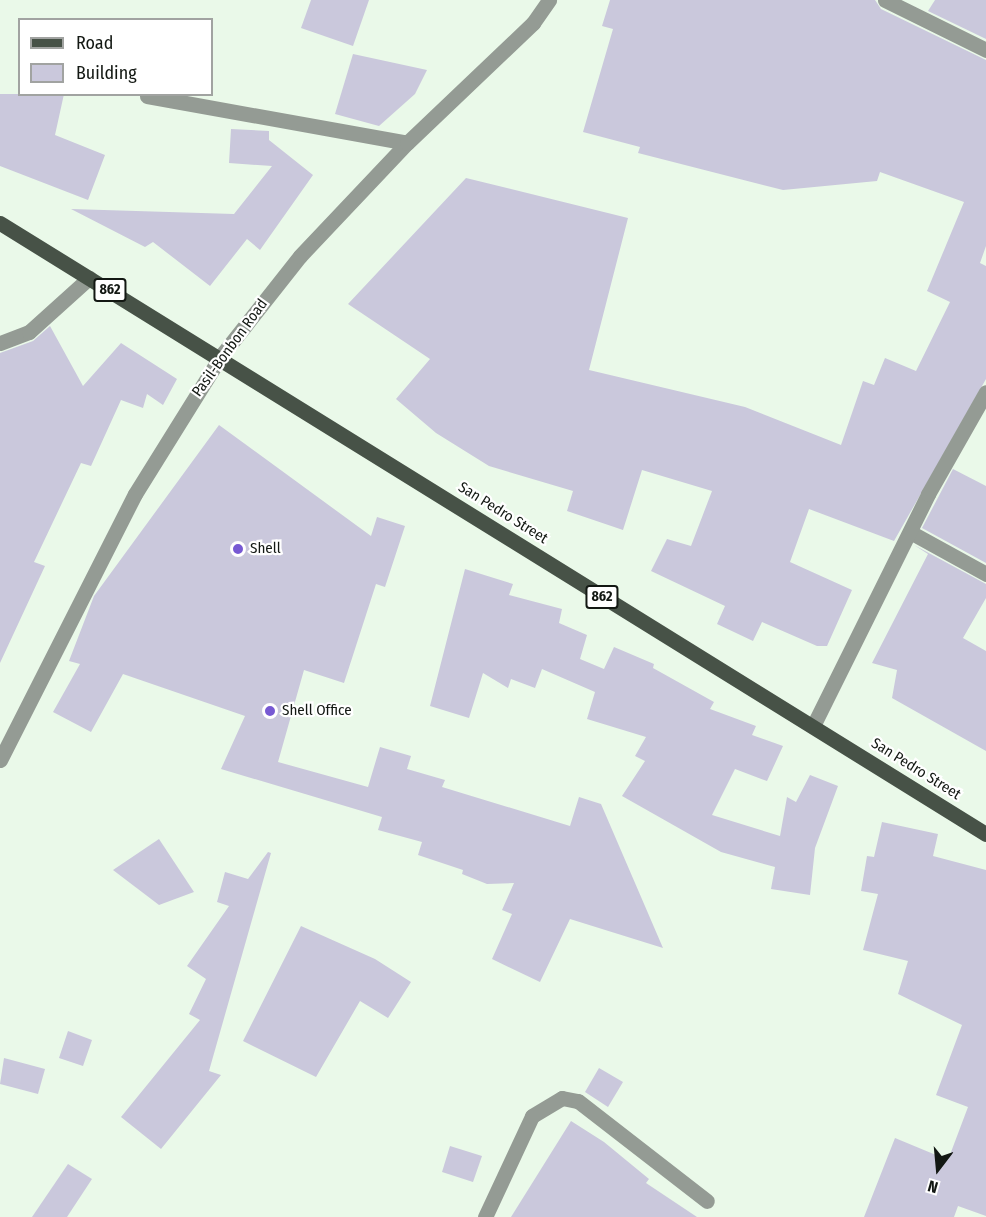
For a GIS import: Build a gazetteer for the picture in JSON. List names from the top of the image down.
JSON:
{
  "streets": {
    "main road": ["862", "San Pedro Street"],
    "street": ["Pasil-Bonbon Road"]
  },
  "crossings": [
    ["Pasil-Bonbon Road", "San Pedro Street"]
  ],
  "places": ["Shell", "Shell Office"],
  "legend": ["Road", "Building"],
  "north": "bottom"
}
